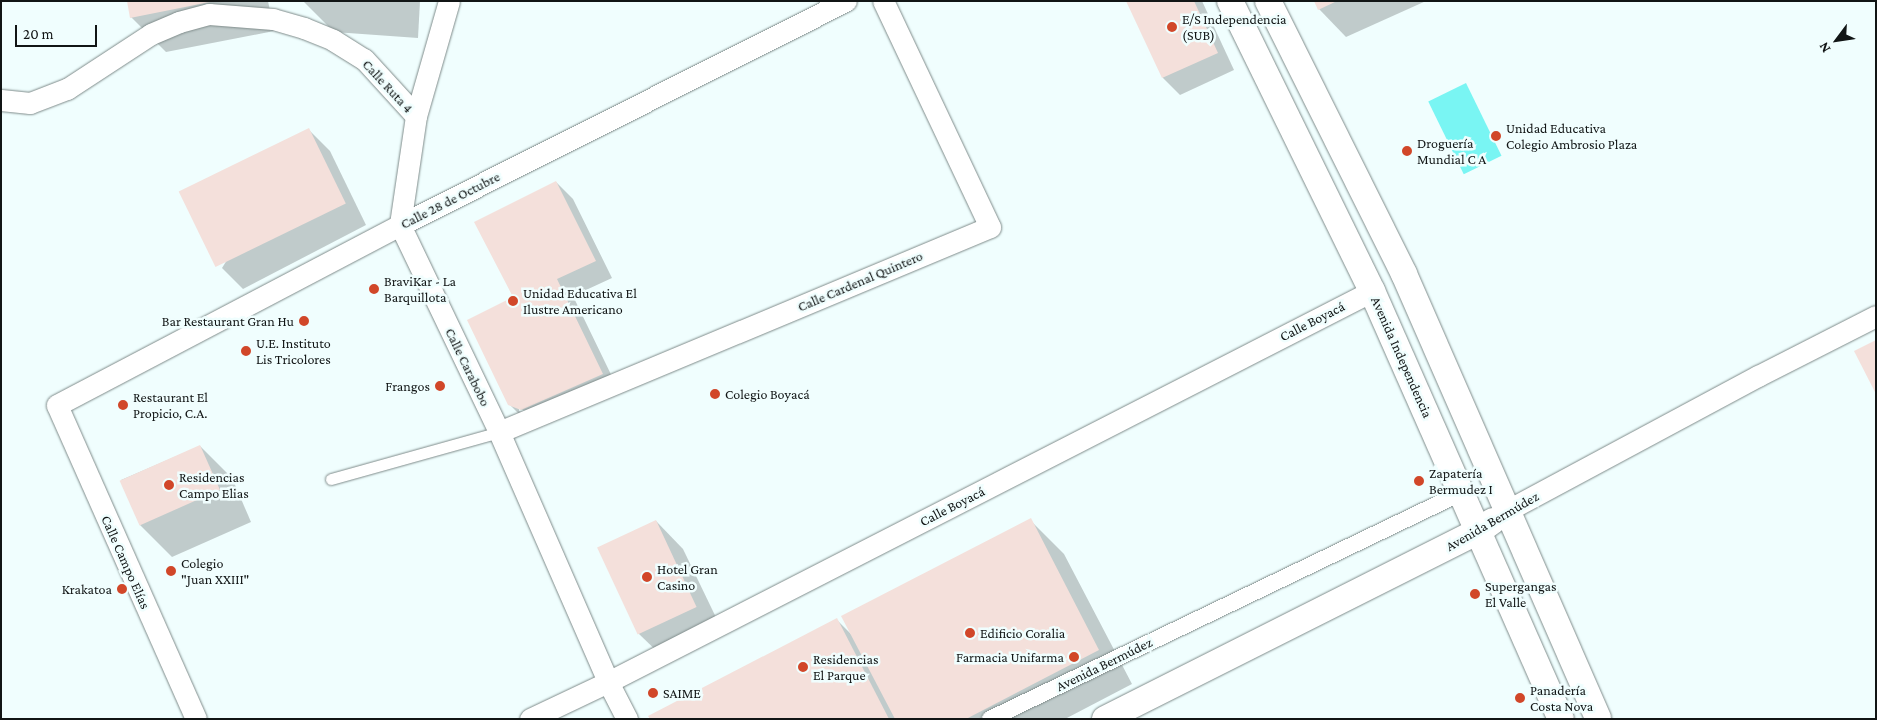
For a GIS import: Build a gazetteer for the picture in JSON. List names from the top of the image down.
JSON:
{
  "streets": {
    "street": [
      "Calle Ruta 4",
      "Calle 28 de Octubre",
      "Calle Cardenal Quintero",
      "Calle Boyacá",
      "Avenida Independencia",
      "Calle Carabobo",
      "Avenida Bermúdez",
      "Calle Campo Elías"
    ]
  },
  "crossings": [
    ["Calle 28 de Octubre", "Calle Carabobo"],
    ["Calle 28 de Octubre", "Calle Campo Elías"],
    ["Calle Cardenal Quintero", "Calle Carabobo"],
    ["Calle Boyacá", "Avenida Independencia"],
    ["Calle Boyacá", "Calle Carabobo"],
    ["Avenida Independencia", "Avenida Bermúdez"]
  ],
  "places": [
    "E/S Independencia (SUB)",
    "Unidad Educativa Colegio Ambrosio Plaza",
    "Droguería Mundial C A",
    "BraviKar - La Barquillota",
    "Unidad Educativa El Ilustre Americano",
    "Bar Restaurant Gran Hu",
    "U.E. Instituto Lis Tricolores",
    "Frangos",
    "Colegio Boyacá",
    "Restaurant El Propicio, C.A.",
    "Zapatería Bermudez I",
    "Residencias Campo Elias",
    "Colegio \"Juan XXIII\"",
    "Hotel Gran Casino",
    "Krakatoa",
    "Supergangas El Valle",
    "Edificio Coralia",
    "Farmacia Unifarma",
    "Residencias El Parque",
    "SAIME",
    "Panadería Costa Nova"
  ],
  "scale_bar": "20 m",
  "north": "bottom left"
}
